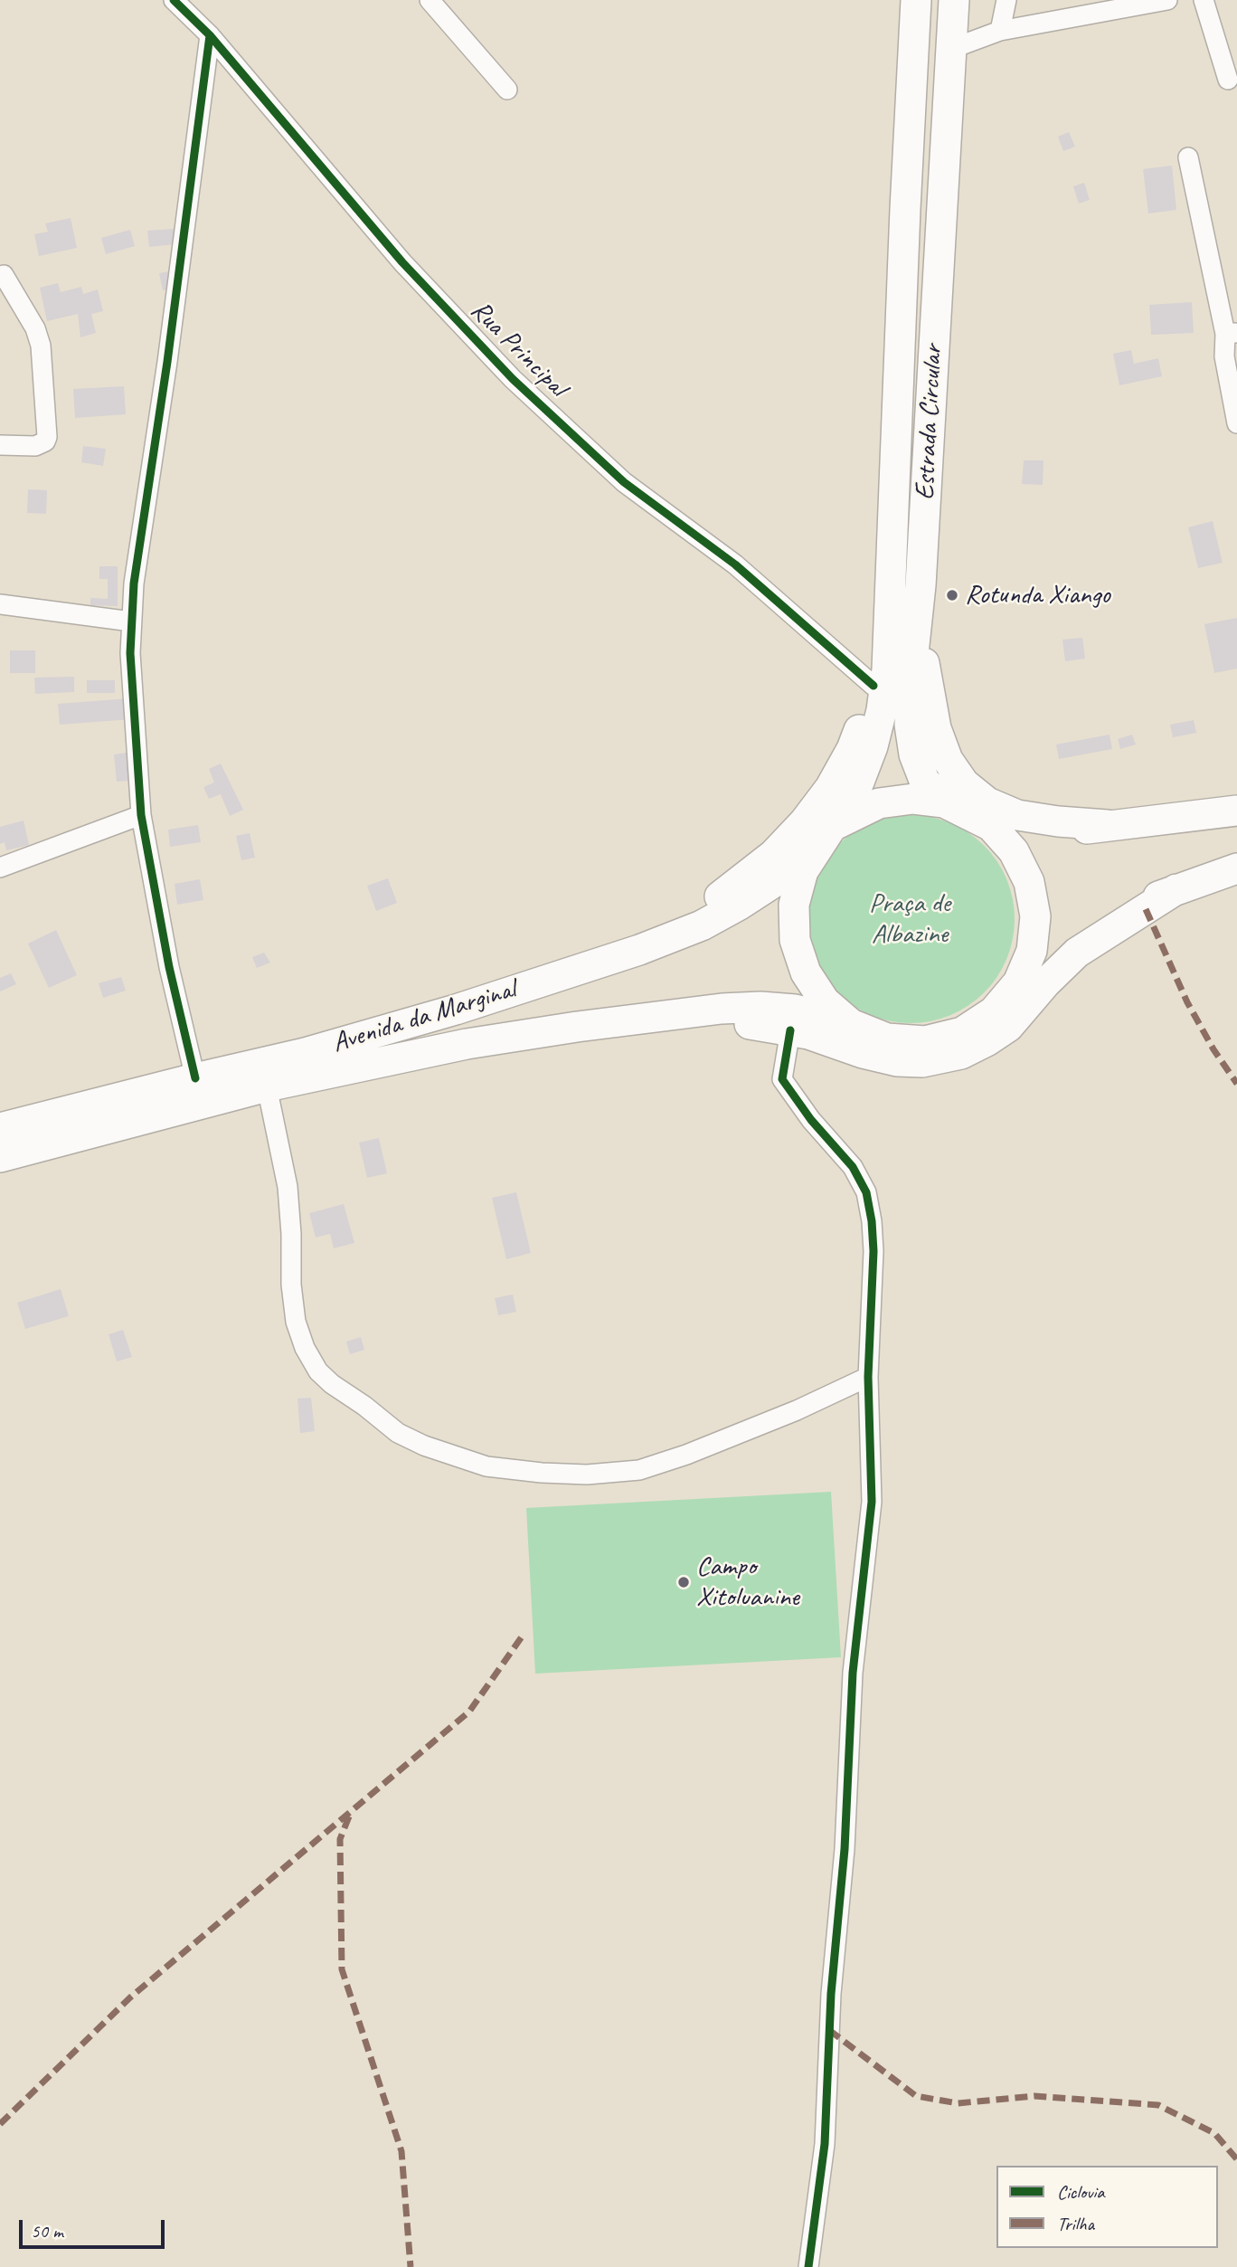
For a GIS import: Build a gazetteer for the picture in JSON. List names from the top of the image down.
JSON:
{
  "streets": {
    "main road": ["Estrada Circular", "Avenida da Marginal"],
    "street": ["Rua Principal"]
  },
  "crossings": [
    ["Estrada Circular", "Avenida da Marginal"]
  ],
  "parks": ["Praça de Albazine"],
  "places": ["Rotunda Xiango", "Campo Xitoluanine"],
  "legend": ["Ciclovia", "Trilha"],
  "scale_bar": "50 m"
}
